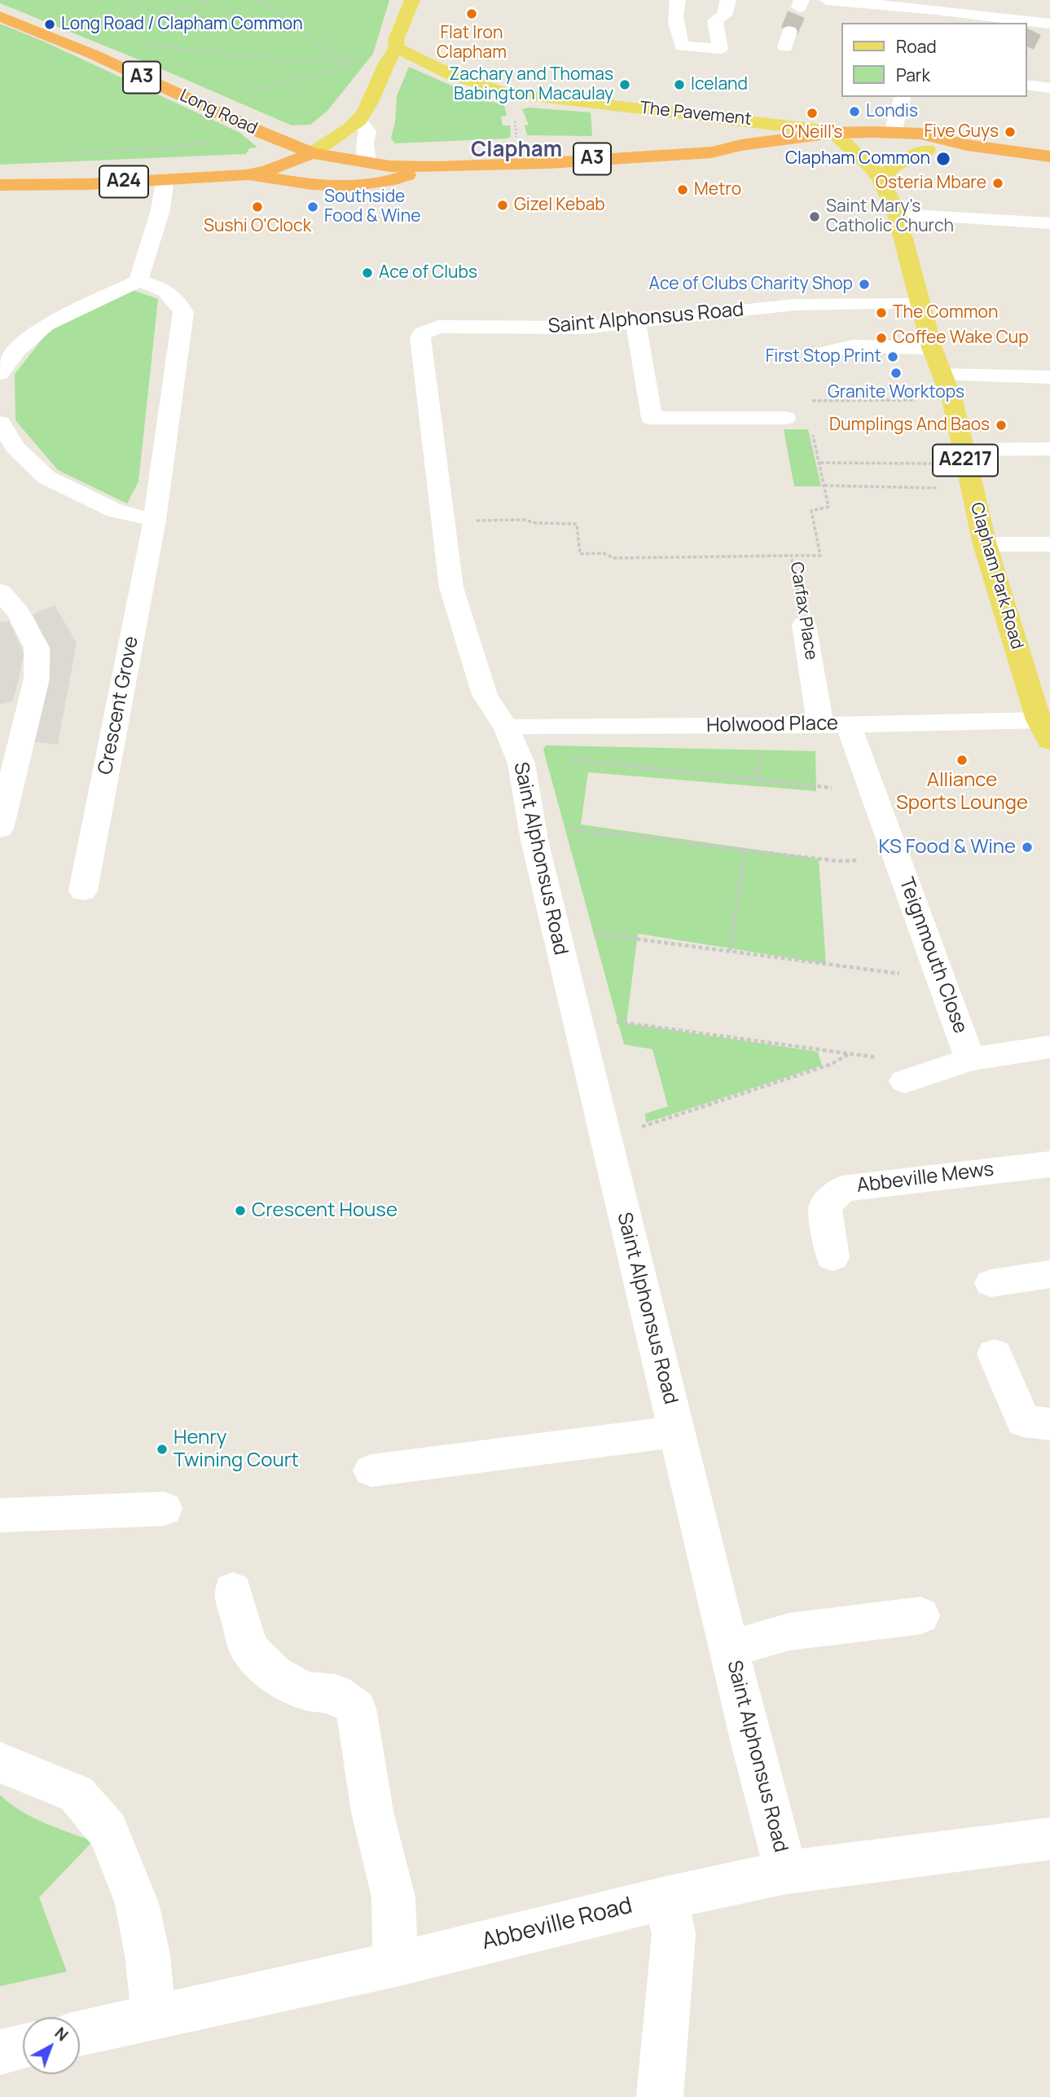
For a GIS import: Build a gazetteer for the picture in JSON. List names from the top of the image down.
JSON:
{
  "streets": {
    "highway": ["A3", "Long Road", "A24"],
    "main road": ["The Pavement", "A2217", "Clapham Park Road"],
    "street": [
      "Saint Alphonsus Road",
      "Carfax Place",
      "Crescent Grove",
      "Holwood Place",
      "Teignmouth Close",
      "Abbeville Mews",
      "Abbeville Road"
    ]
  },
  "crossings": [
    ["A3", "Long Road"],
    ["A3", "The Pavement"],
    ["A3", "A24"],
    ["A3", "Clapham Park Road"],
    ["Long Road", "A24"],
    ["The Pavement", "Clapham Park Road"],
    ["Saint Alphonsus Road", "Clapham Park Road"],
    ["Saint Alphonsus Road", "Holwood Place"],
    ["Saint Alphonsus Road", "Abbeville Road"],
    ["Clapham Park Road", "Holwood Place"],
    ["Carfax Place", "Holwood Place"],
    ["Carfax Place", "Teignmouth Close"],
    ["Holwood Place", "Teignmouth Close"]
  ],
  "districts": ["Clapham"],
  "places": [
    "Flat Iron Clapham",
    "Long Road / Clapham Common",
    "Zachary and Thomas Babington Macaulay",
    "Iceland",
    "Londis",
    "O’Neill’s",
    "Five Guys",
    "Clapham Common",
    "Osteria Mbare",
    "Metro",
    "Gizel Kebab",
    "Sushi O'Clock",
    "Southside Food & Wine",
    "Saint Mary's Catholic Church",
    "Ace of Clubs",
    "Ace of Clubs Charity Shop",
    "The Common",
    "Coffee Wake Cup",
    "First Stop Print",
    "Granite Worktops",
    "Dumplings And Baos",
    "Alliance Sports Lounge",
    "KS Food & Wine",
    "Crescent House",
    "Henry Twining Court"
  ],
  "legend": ["Road", "Park"],
  "north": "top right"
}
